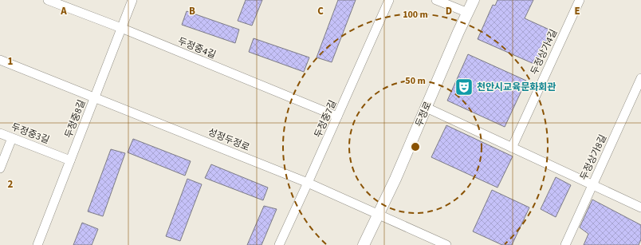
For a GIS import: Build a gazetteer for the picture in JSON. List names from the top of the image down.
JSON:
{
  "streets": {
    "street": [
      "두정중4길",
      "두정상가4길",
      "두정로",
      "두정중8길",
      "두정중7길",
      "두정중3길",
      "성정두정로",
      "두정상가8길"
    ]
  },
  "crossings": [
    ["두정중4길", "두정중8길"],
    ["두정중4길", "두정중7길"],
    ["두정로", "성정두정로"],
    ["두정중8길", "두정중3길"],
    ["두정중8길", "성정두정로"],
    ["두정중7길", "성정두정로"]
  ],
  "places": {
    "theatre": ["천안시교육문화회관"]
  },
  "grid": {
    "columns": [
      "A",
      "B",
      "C",
      "D",
      "E"
    ],
    "rows": ["1", "2"]
  },
  "rings": ["100 m", "50 m"]
}
